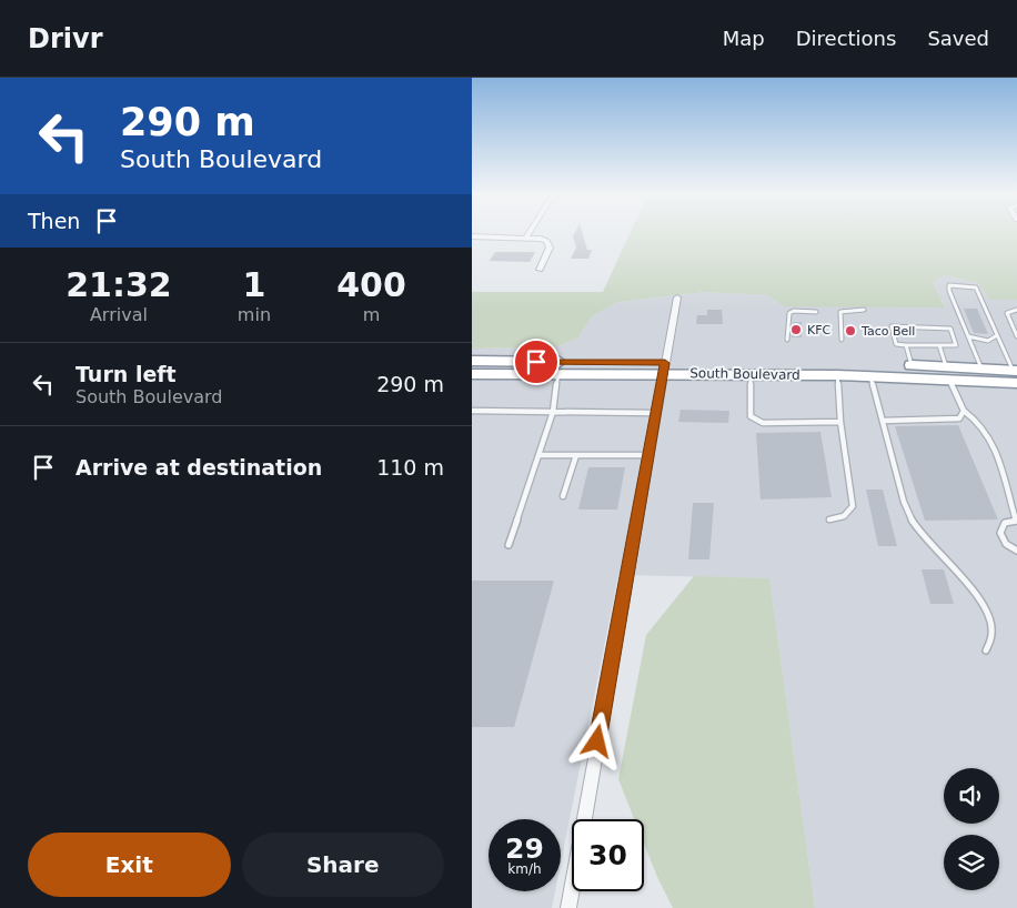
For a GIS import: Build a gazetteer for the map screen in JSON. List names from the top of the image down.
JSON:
{
  "streets": {
    "highway": ["South Boulevard"]
  },
  "places": ["KFC", "Taco Bell"],
  "page": {
    "header": "Drivr",
    "nav": ["Map", "Directions", "Saved"],
    "turn": ["290 m", "South Boulevard"],
    "then": "Then",
    "eta": [
      "21:32",
      "Arrival",
      "1",
      "min",
      "400",
      "m"
    ],
    "list": [
      {
        "name": "Turn left",
        "note": "South Boulevard",
        "value": "290 m"
      },
      {
        "name": "Arrive at destination",
        "value": "110 m"
      }
    ],
    "speed": "29 km/h",
    "limit": "30",
    "buttons": ["Exit", "Share"]
  }
}
